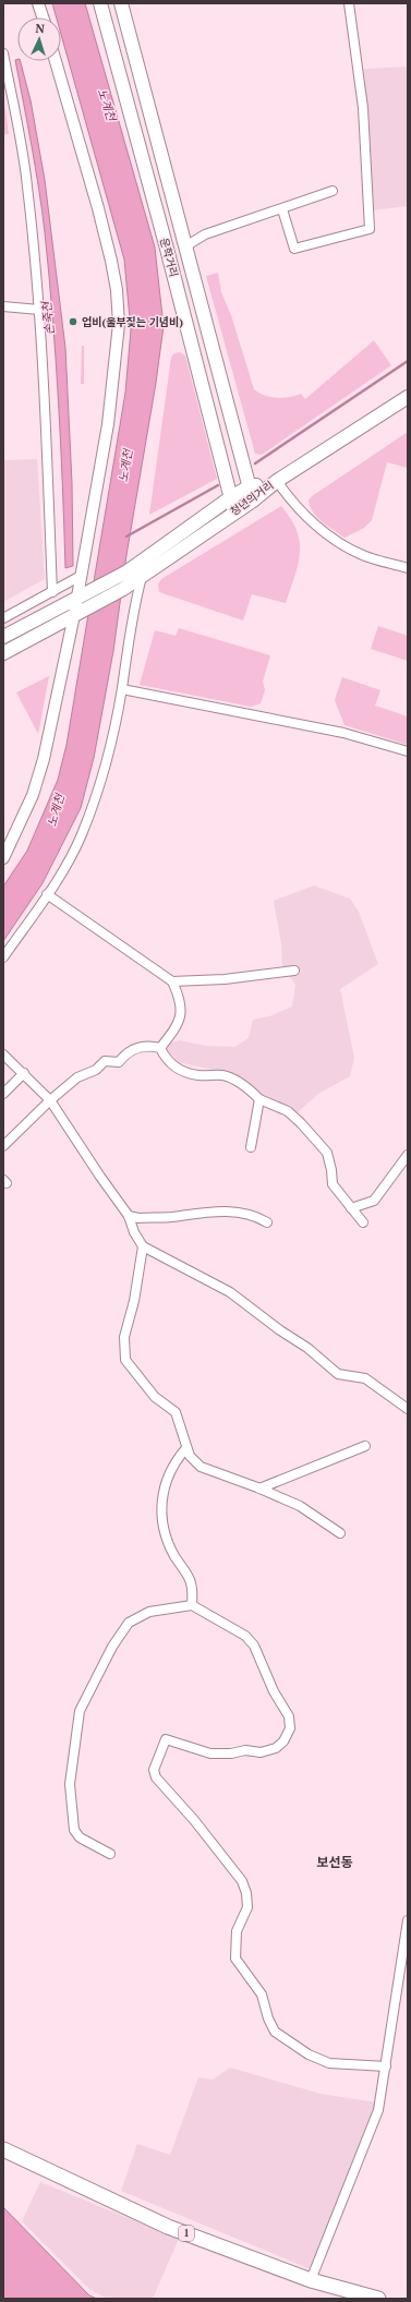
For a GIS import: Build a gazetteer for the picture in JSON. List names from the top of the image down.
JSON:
{
  "streets": {
    "main road": ["운학거리", "청년의거리", "1"]
  },
  "crossings": [
    ["운학거리", "청년의거리"]
  ],
  "districts": ["보선동"],
  "water": ["노계천", "손죽천"],
  "places": ["업비(울부짖는 기념비)"],
  "north": "top"
}
